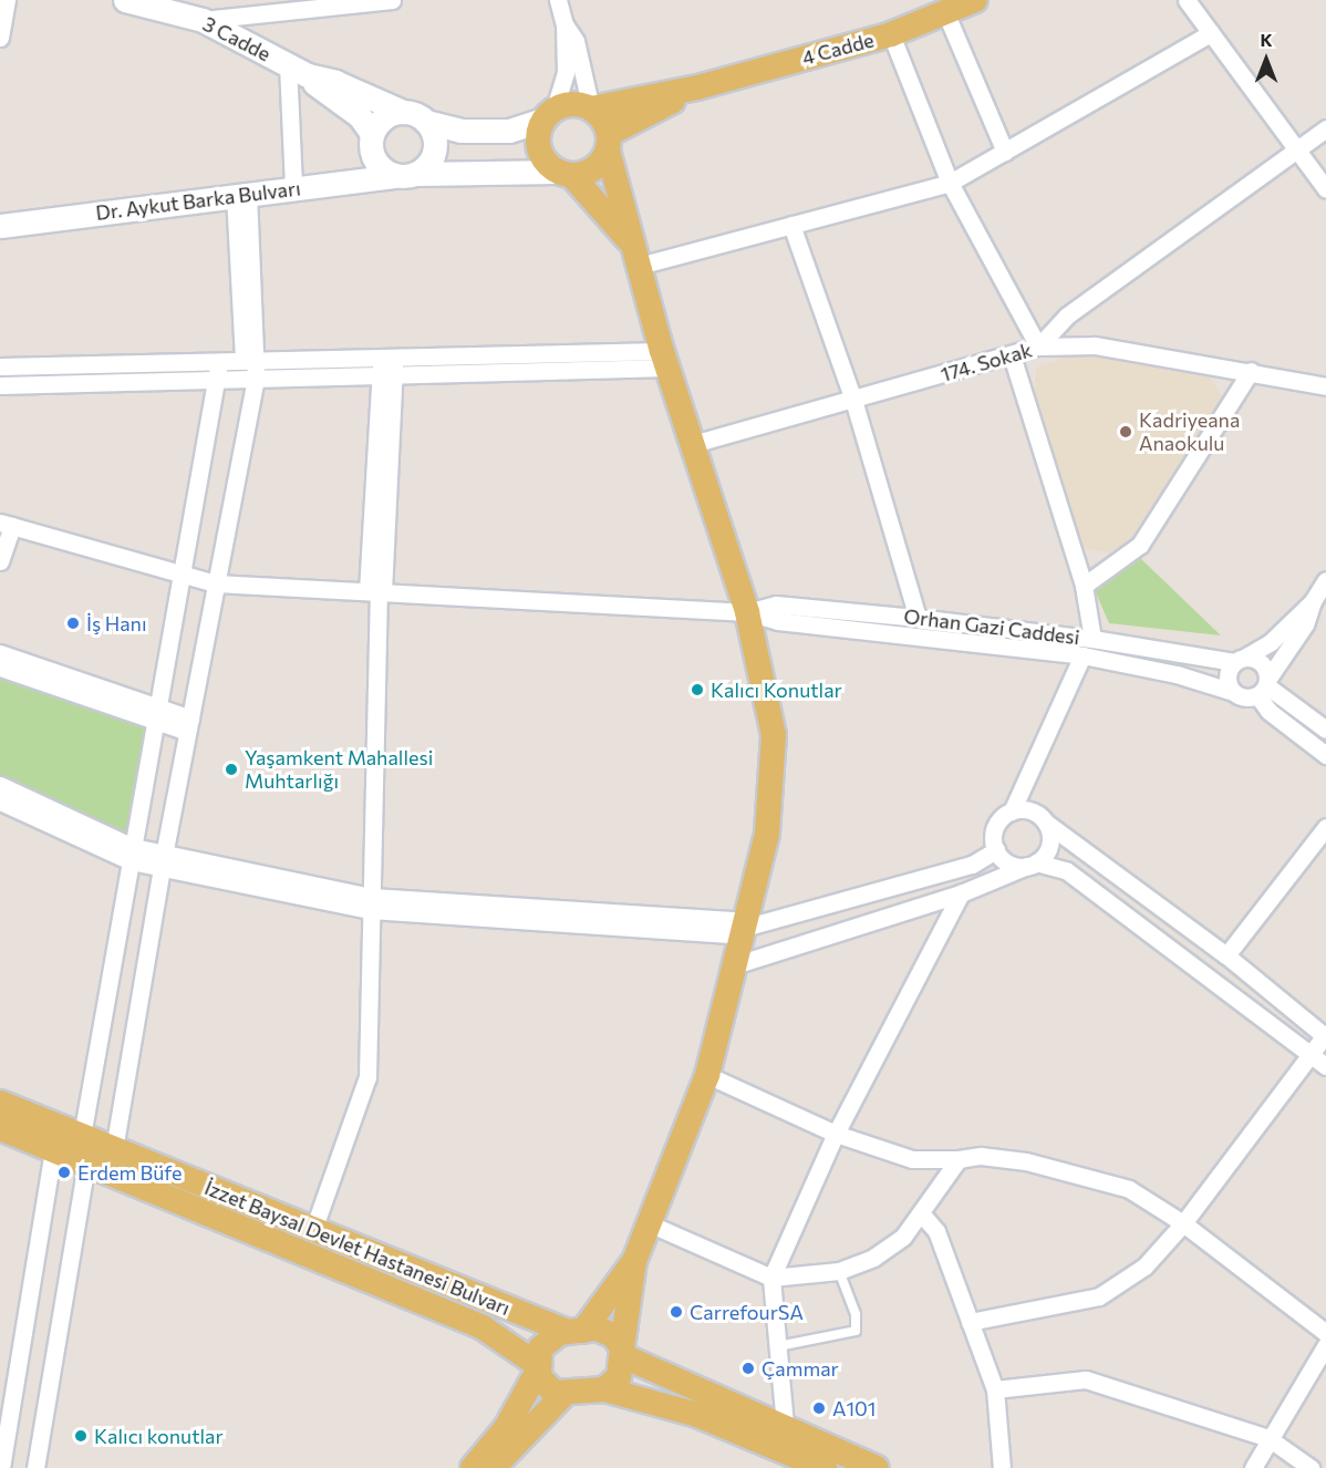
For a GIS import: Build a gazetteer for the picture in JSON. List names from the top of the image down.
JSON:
{
  "streets": {
    "main road": [
      "3 Cadde",
      "4 Cadde",
      "Dr. Aykut Barka Bulvarı",
      "İzzet Baysal Devlet Hastanesi Bulvarı"
    ],
    "street": ["174. Sokak", "Orhan Gazi Caddesi"]
  },
  "places": [
    "Kadriyeana Anaokulu",
    "İş Hanı",
    "Kalıcı Konutlar",
    "Yaşamkent Mahallesi Muhtarlığı",
    "Erdem Büfe",
    "CarrefourSA",
    "Çammar",
    "A101",
    "Kalıcı konutlar"
  ],
  "north": "top"
}
